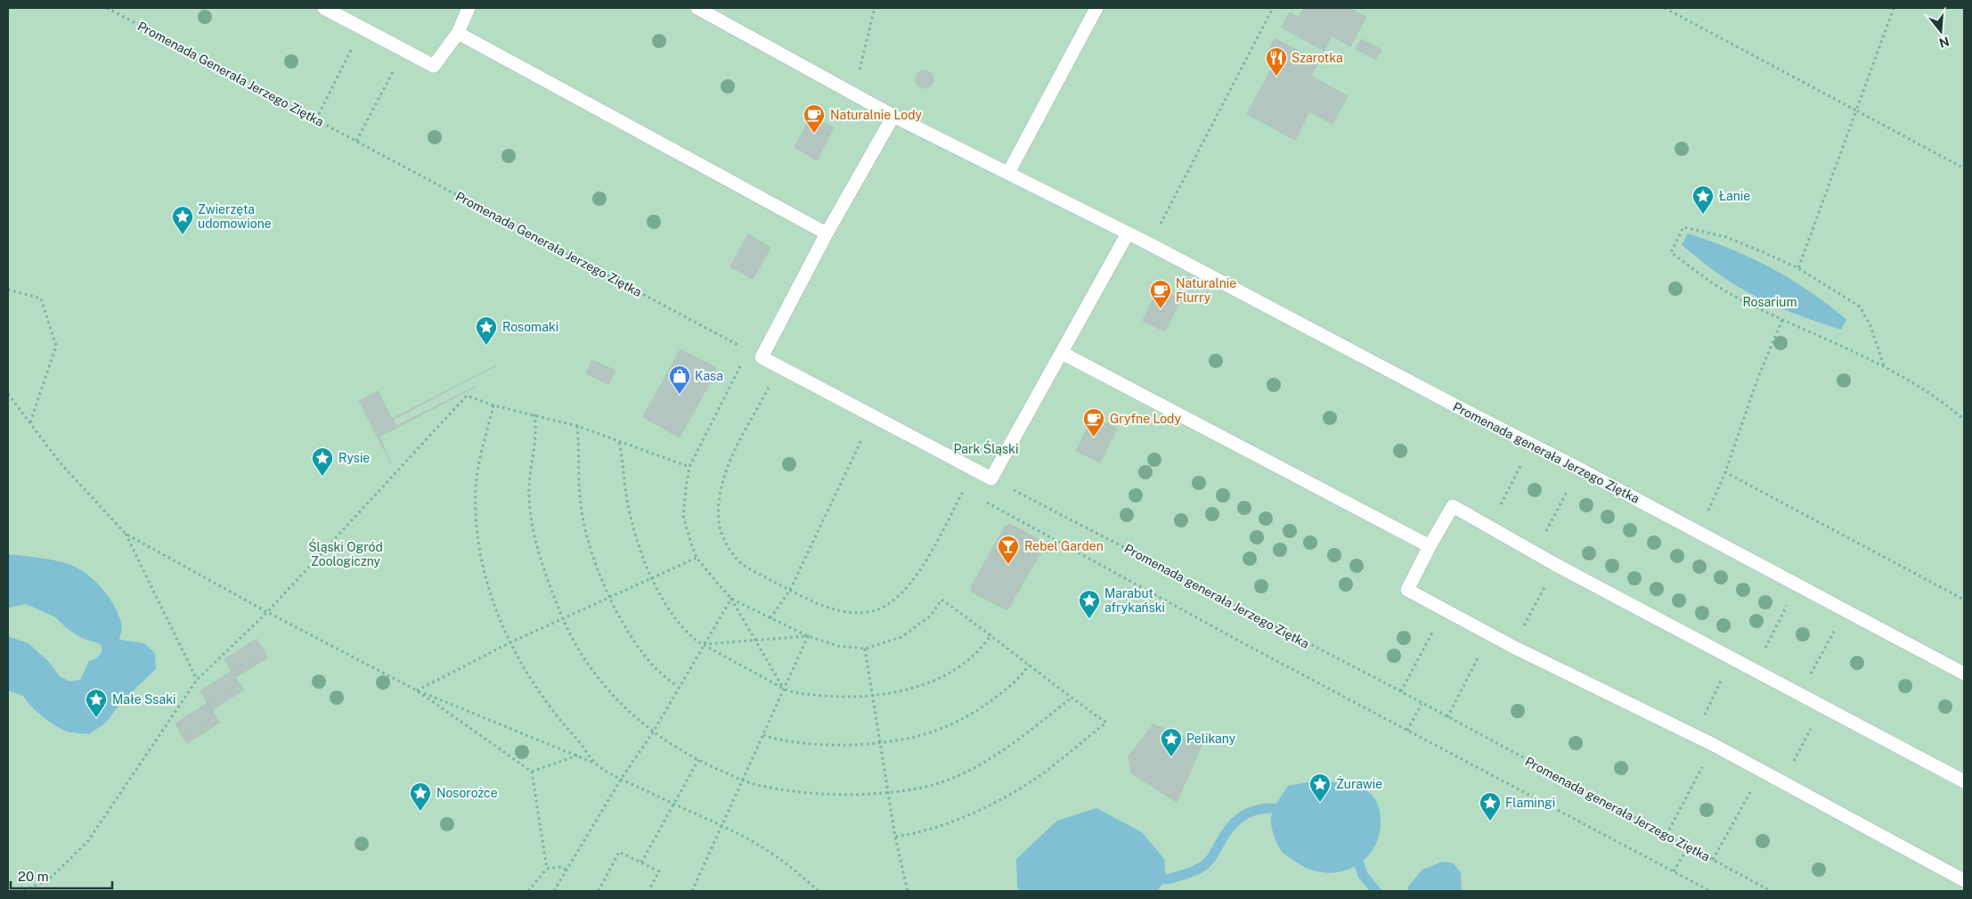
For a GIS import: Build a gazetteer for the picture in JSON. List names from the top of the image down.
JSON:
{
  "streets": {
    "street": ["Promenada generała Jerzego Ziętka"],
    "path": ["Promenada Generała Jerzego Ziętka"]
  },
  "parks": ["Rosarium", "Park Śląski", "Śląski Ogród Zoologiczny"],
  "places": {
    "restaurant": ["Szarotka"],
    "cafe": ["Naturalnie Lody", "Naturalnie Flurry", "Gryfne Lody"],
    "place": [
      "Łanie",
      "Zwierzęta udomowione",
      "Rosomaki",
      "Rysie",
      "Marabut afrykański",
      "Małe Ssaki",
      "Pelikany",
      "Żurawie",
      "Nosorożce",
      "Flamingi"
    ],
    "shop": ["Kasa"],
    "bar": ["Rebel Garden"]
  },
  "scale_bar": "20 m",
  "north": "bottom"
}
